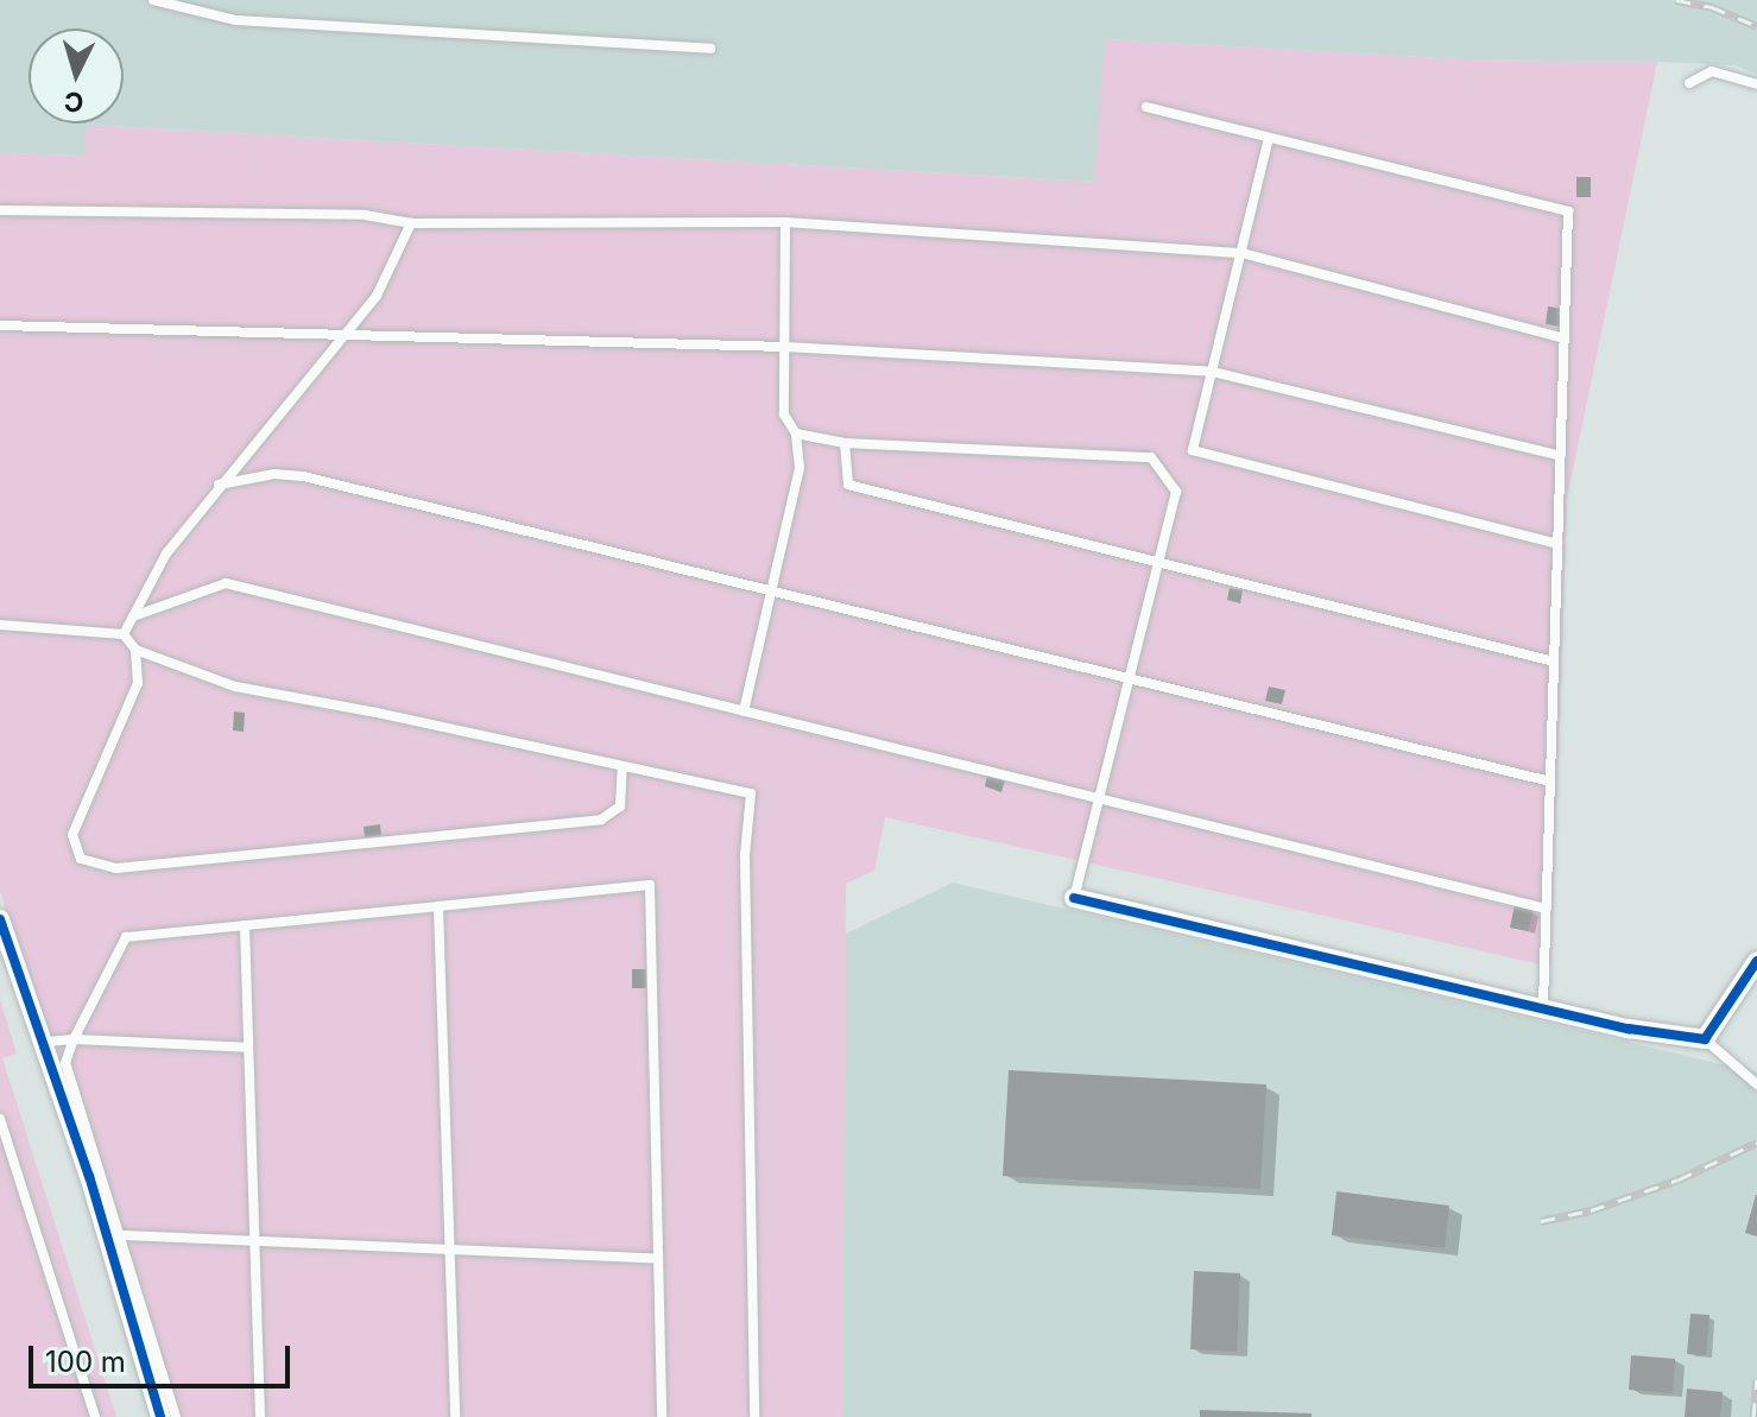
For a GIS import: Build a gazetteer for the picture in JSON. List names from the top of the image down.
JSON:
{
  "scale_bar": "100 m",
  "north": "bottom"
}
